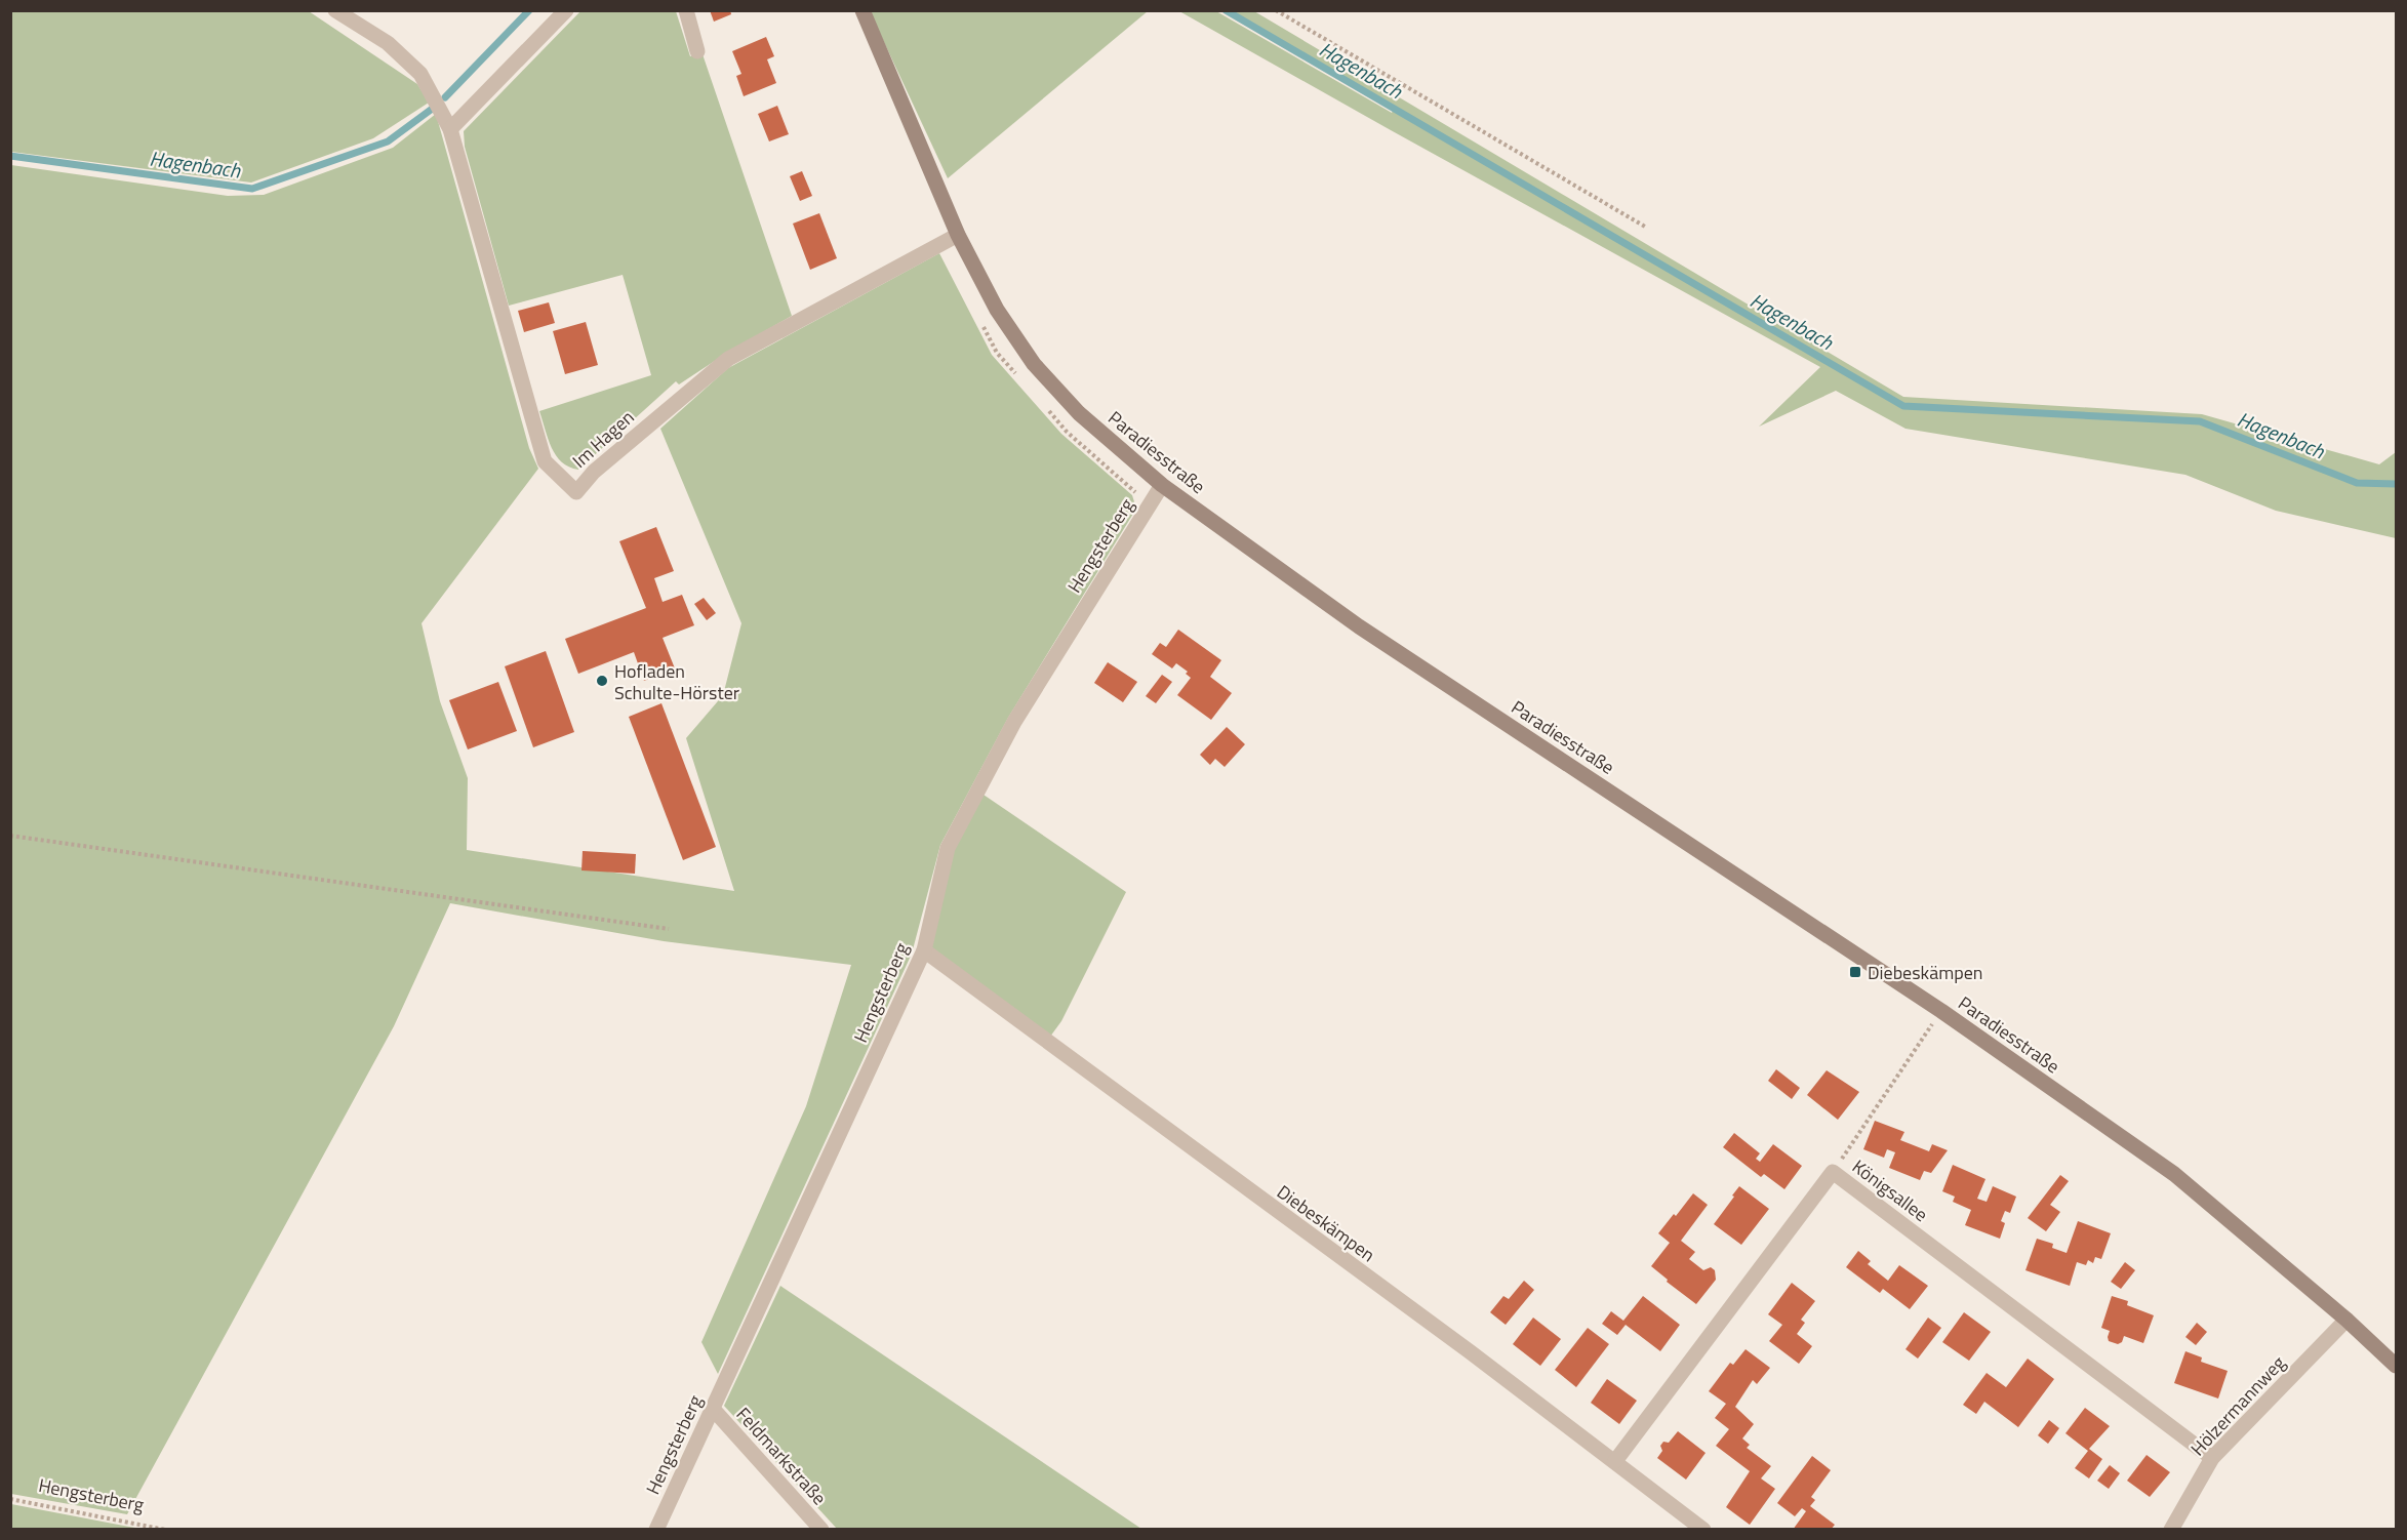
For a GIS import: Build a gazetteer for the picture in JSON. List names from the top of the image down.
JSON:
{
  "streets": {
    "main road": ["Paradiesstraße"],
    "street": [
      "Im Hagen",
      "Hengsterberg",
      "Königsallee",
      "Diebeskämpen",
      "Hölzermannweg",
      "Feldmarkstraße"
    ]
  },
  "crossings": [
    ["Im Hagen", "Paradiesstraße"],
    ["Paradiesstraße", "Hengsterberg"],
    ["Paradiesstraße", "Hölzermannweg"],
    ["Hengsterberg", "Diebeskämpen"],
    ["Hengsterberg", "Feldmarkstraße"],
    ["Königsallee", "Diebeskämpen"],
    ["Königsallee", "Hölzermannweg"]
  ],
  "water": ["Hagenbach"],
  "places": {
    "other": ["Hofladen Schulte-Hörster"],
    "transit": ["Diebeskämpen"]
  }
}
